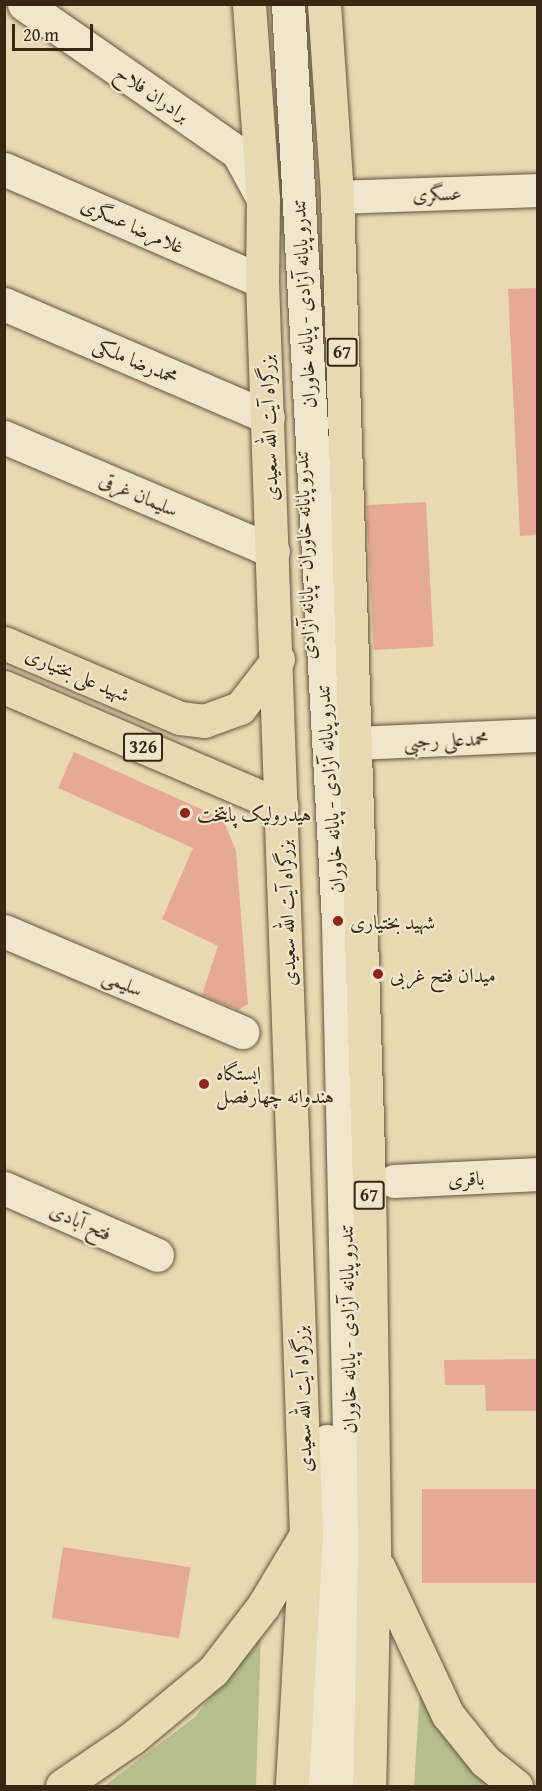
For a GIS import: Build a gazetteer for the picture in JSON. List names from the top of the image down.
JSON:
{
  "streets": {
    "main road": [
      "67",
      "بزرگراه آیت الله سعیدی",
      "شهید علی بختیاری",
      "326"
    ],
    "street": [
      "برادران فلاح",
      "عسگری",
      "غلامرضا عسگری",
      "تندرو پایانه آزادی - پایانه خاوران",
      "محمدرضا ملکی",
      "سلیمان غرقی",
      "تندرو پایانه خاوران - پایانه آزادی",
      "محمدعلی رجبی",
      "سلیمی",
      "باقری",
      "فتح آبادی"
    ]
  },
  "crossings": [
    ["برادران فلاح", "بزرگراه آیت الله سعیدی"],
    ["عسگری", "67"],
    ["غلامرضا عسگری", "بزرگراه آیت الله سعیدی"],
    ["تندرو پایانه آزادی - پایانه خاوران", "67"],
    ["تندرو پایانه آزادی - پایانه خاوران", "تندرو پایانه خاوران - پایانه آزادی"],
    ["67", "تندرو پایانه خاوران - پایانه آزادی"],
    ["67", "محمدعلی رجبی"],
    ["محمدرضا ملکی", "بزرگراه آیت الله سعیدی"],
    ["بزرگراه آیت الله سعیدی", "سلیمان غرقی"],
    ["بزرگراه آیت الله سعیدی", "شهید علی بختیاری"]
  ],
  "places": [
    "هیدرولیک پایتخت",
    "شهید بختیاری",
    "میدان فتح غربی",
    "ایستگاه هندوانه چهارفصل"
  ],
  "scale_bar": "20 m"
}
